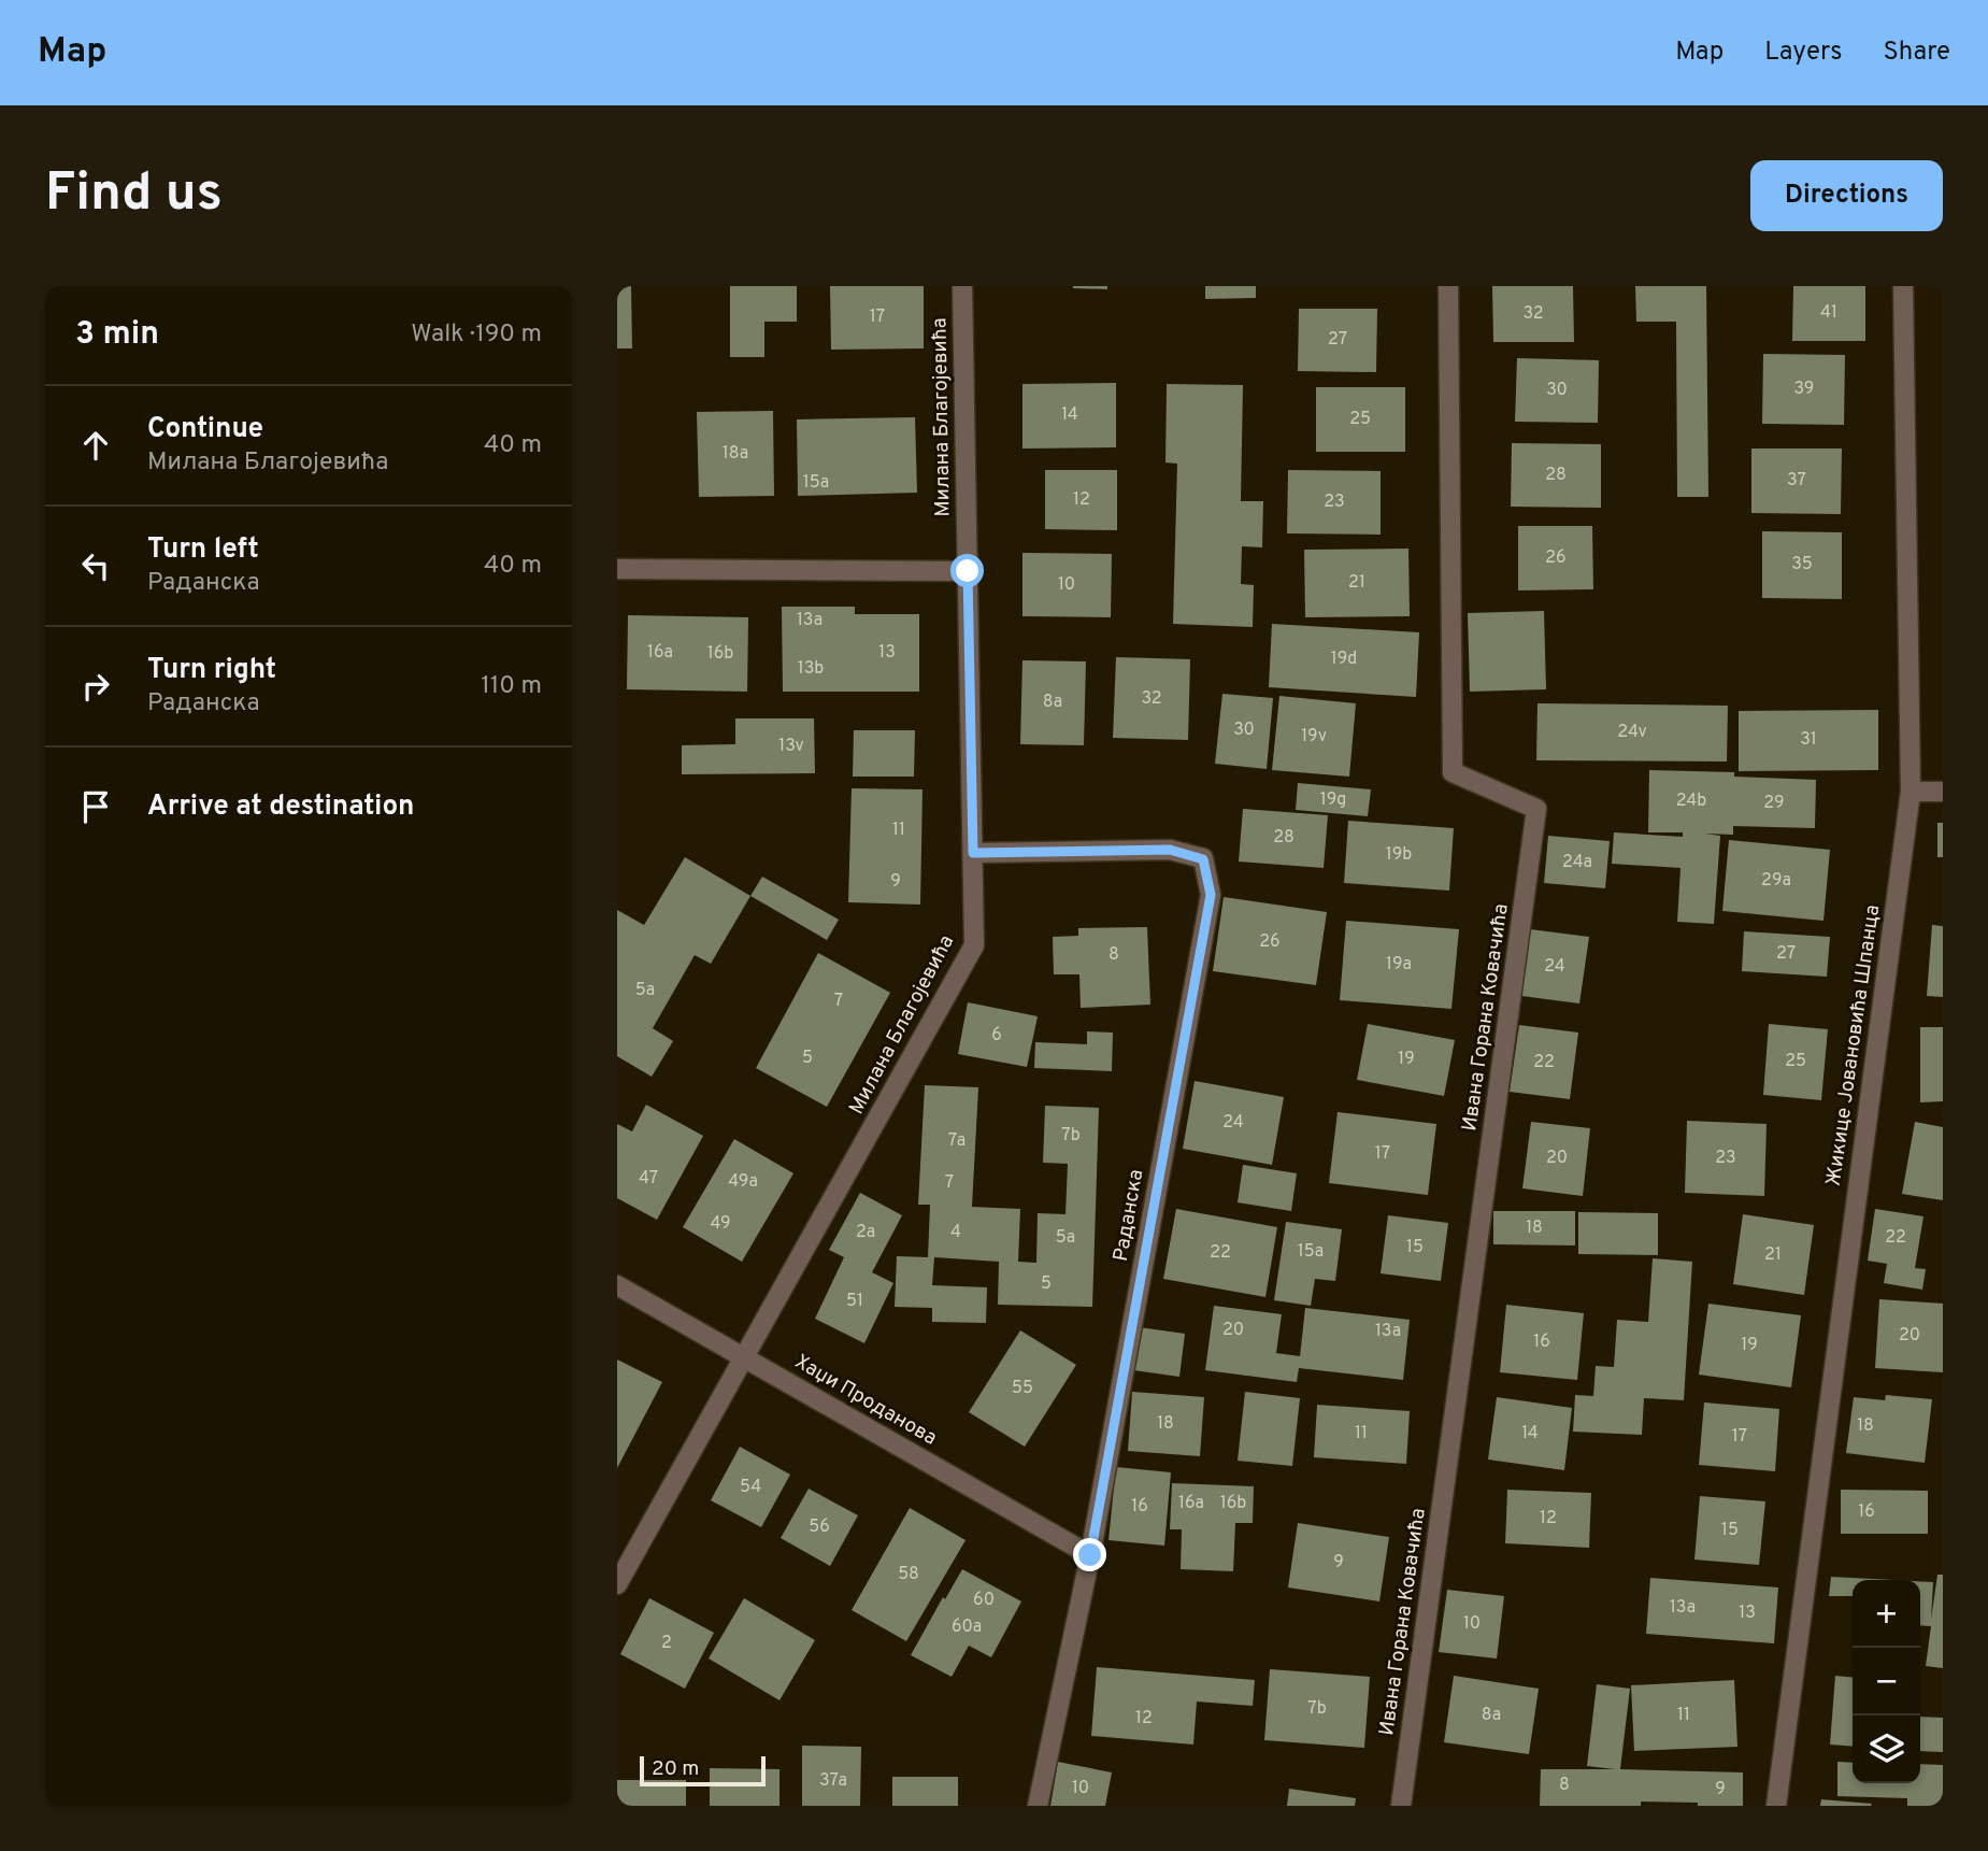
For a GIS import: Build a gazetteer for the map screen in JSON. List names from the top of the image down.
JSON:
{
  "streets": {
    "street": [
      "Милана Благојевића",
      "Ивана Горана Ковачића",
      "Жикице Јовановића Шпанца",
      "Раданска",
      "Хаџи Проданова"
    ]
  },
  "crossings": [
    ["Милана Благојевића", "Раданска"],
    ["Милана Благојевића", "Хаџи Проданова"],
    ["Раданска", "Хаџи Проданова"]
  ],
  "house_numbers": [
    "41",
    "32",
    "17",
    "27",
    "39",
    "30",
    "14",
    "25",
    "18a",
    "28",
    "37",
    "15a",
    "12",
    "23",
    "26",
    "35",
    "21",
    "10",
    "13a",
    "16a",
    "13",
    "16b",
    "19d",
    "13b",
    "32",
    "8a",
    "30",
    "24v",
    "19v",
    "31",
    "13v",
    "19g",
    "24b",
    "29",
    "11",
    "28",
    "19b",
    "24a",
    "29a",
    "9",
    "26",
    "27",
    "8",
    "19a",
    "24",
    "5a",
    "7",
    "6",
    "5",
    "19",
    "25",
    "22",
    "24",
    "7b",
    "7a",
    "17",
    "20",
    "23",
    "47",
    "49a",
    "7",
    "49",
    "18",
    "2a",
    "4",
    "5a",
    "22",
    "15",
    "15a",
    "22",
    "21",
    "5",
    "51",
    "20",
    "13a",
    "20",
    "16",
    "19",
    "55",
    "18",
    "18",
    "11",
    "14",
    "17",
    "54",
    "16a",
    "16b",
    "16",
    "16",
    "12",
    "56",
    "15",
    "9",
    "58",
    "60",
    "13a",
    "13",
    "10",
    "60a",
    "2",
    "7b",
    "8a",
    "11",
    "12",
    "37a",
    "8",
    "10",
    "9"
  ],
  "scale_bar": "20 m",
  "page": {
    "header": "Map",
    "nav": ["Map", "Layers", "Share"],
    "buttons": "Directions",
    "title": "Find us",
    "heading": ["3 min", "Walk · 190 m"],
    "list": [
      ["Continue", "Милана Благојевића", "40 m"],
      ["Turn left", "Раданска", "40 m"],
      ["Turn right", "Раданска", "110 m"],
      "Arrive at destination"
    ],
    "map_buttons": ["+", "−"],
    "scale": "20 m"
  }
}
